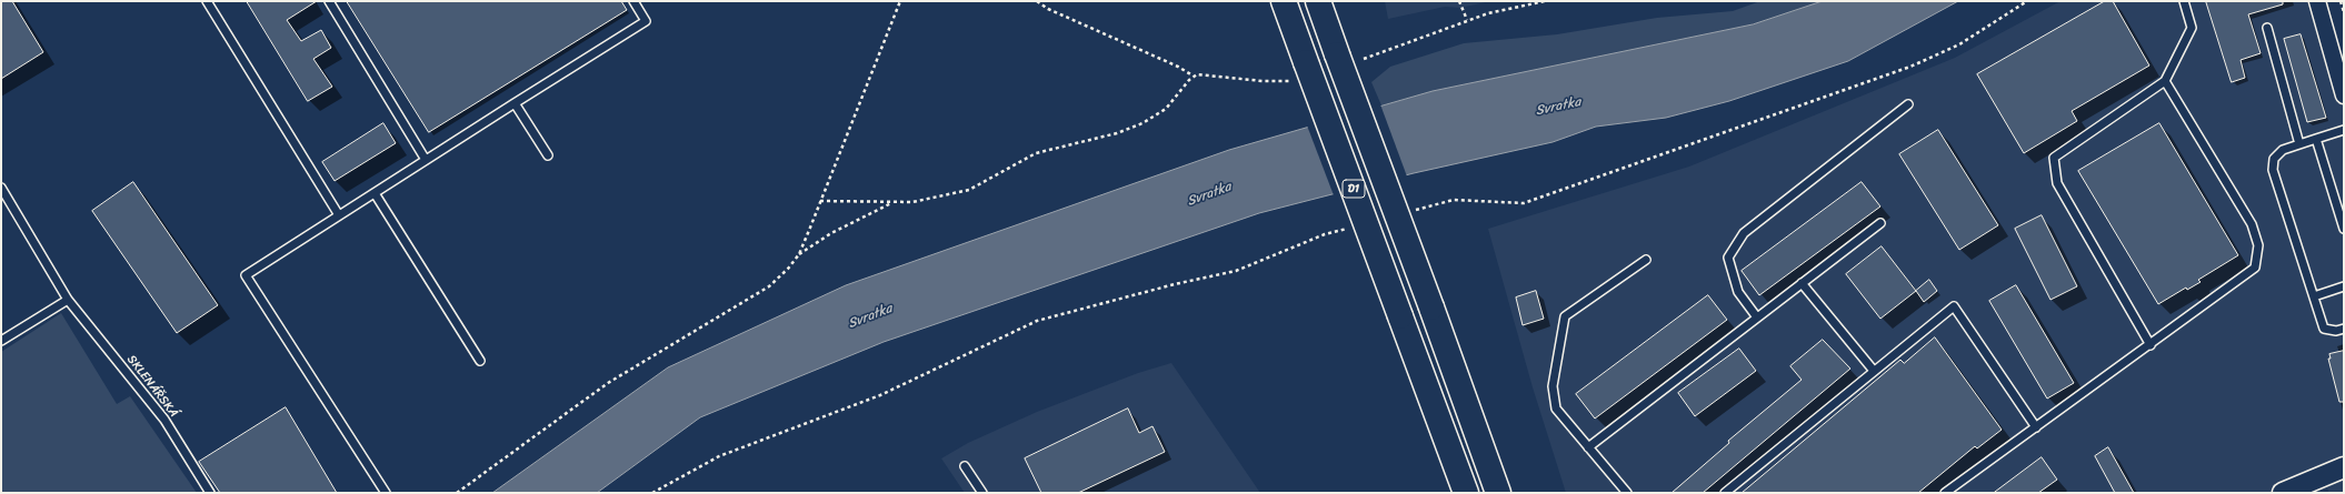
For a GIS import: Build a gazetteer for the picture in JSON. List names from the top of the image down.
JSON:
{
  "streets": {
    "highway": ["D1"],
    "lane": ["SKLENÁŘSKÁ"]
  },
  "water": ["Svratka"]
}
